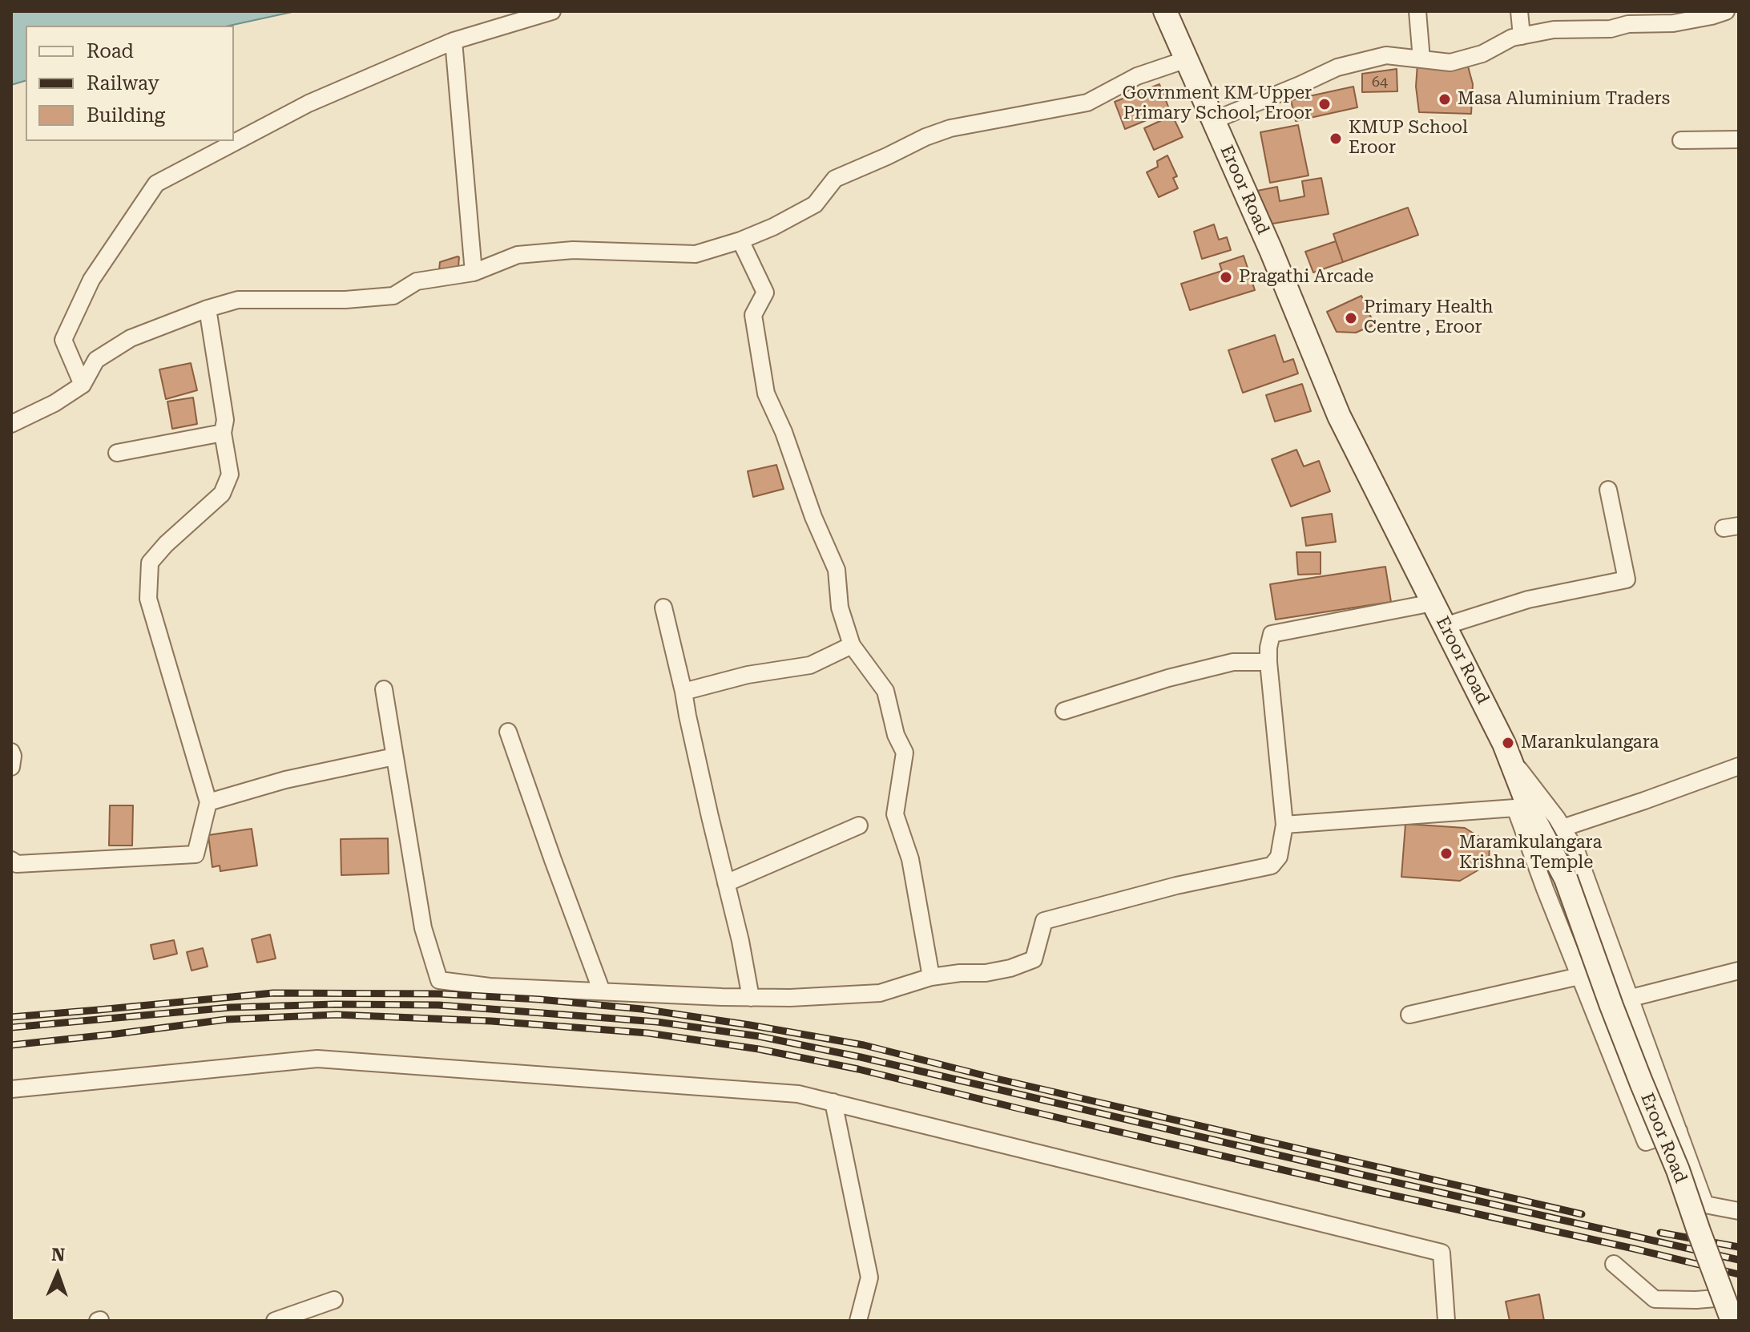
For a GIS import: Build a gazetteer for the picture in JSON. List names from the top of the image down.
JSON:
{
  "streets": {
    "main road": ["Eroor Road"]
  },
  "places": [
    "Masa Aluminium Traders",
    "Govrnment KM Upper Primary School, Eroor",
    "KMUP School Eroor",
    "Pragathi Arcade",
    "Primary Health Centre , Eroor",
    "Marankulangara",
    "Maramkulangara Krishna Temple"
  ],
  "house_numbers": ["64"],
  "legend": ["Road", "Railway", "Building"],
  "north": "top"
}
